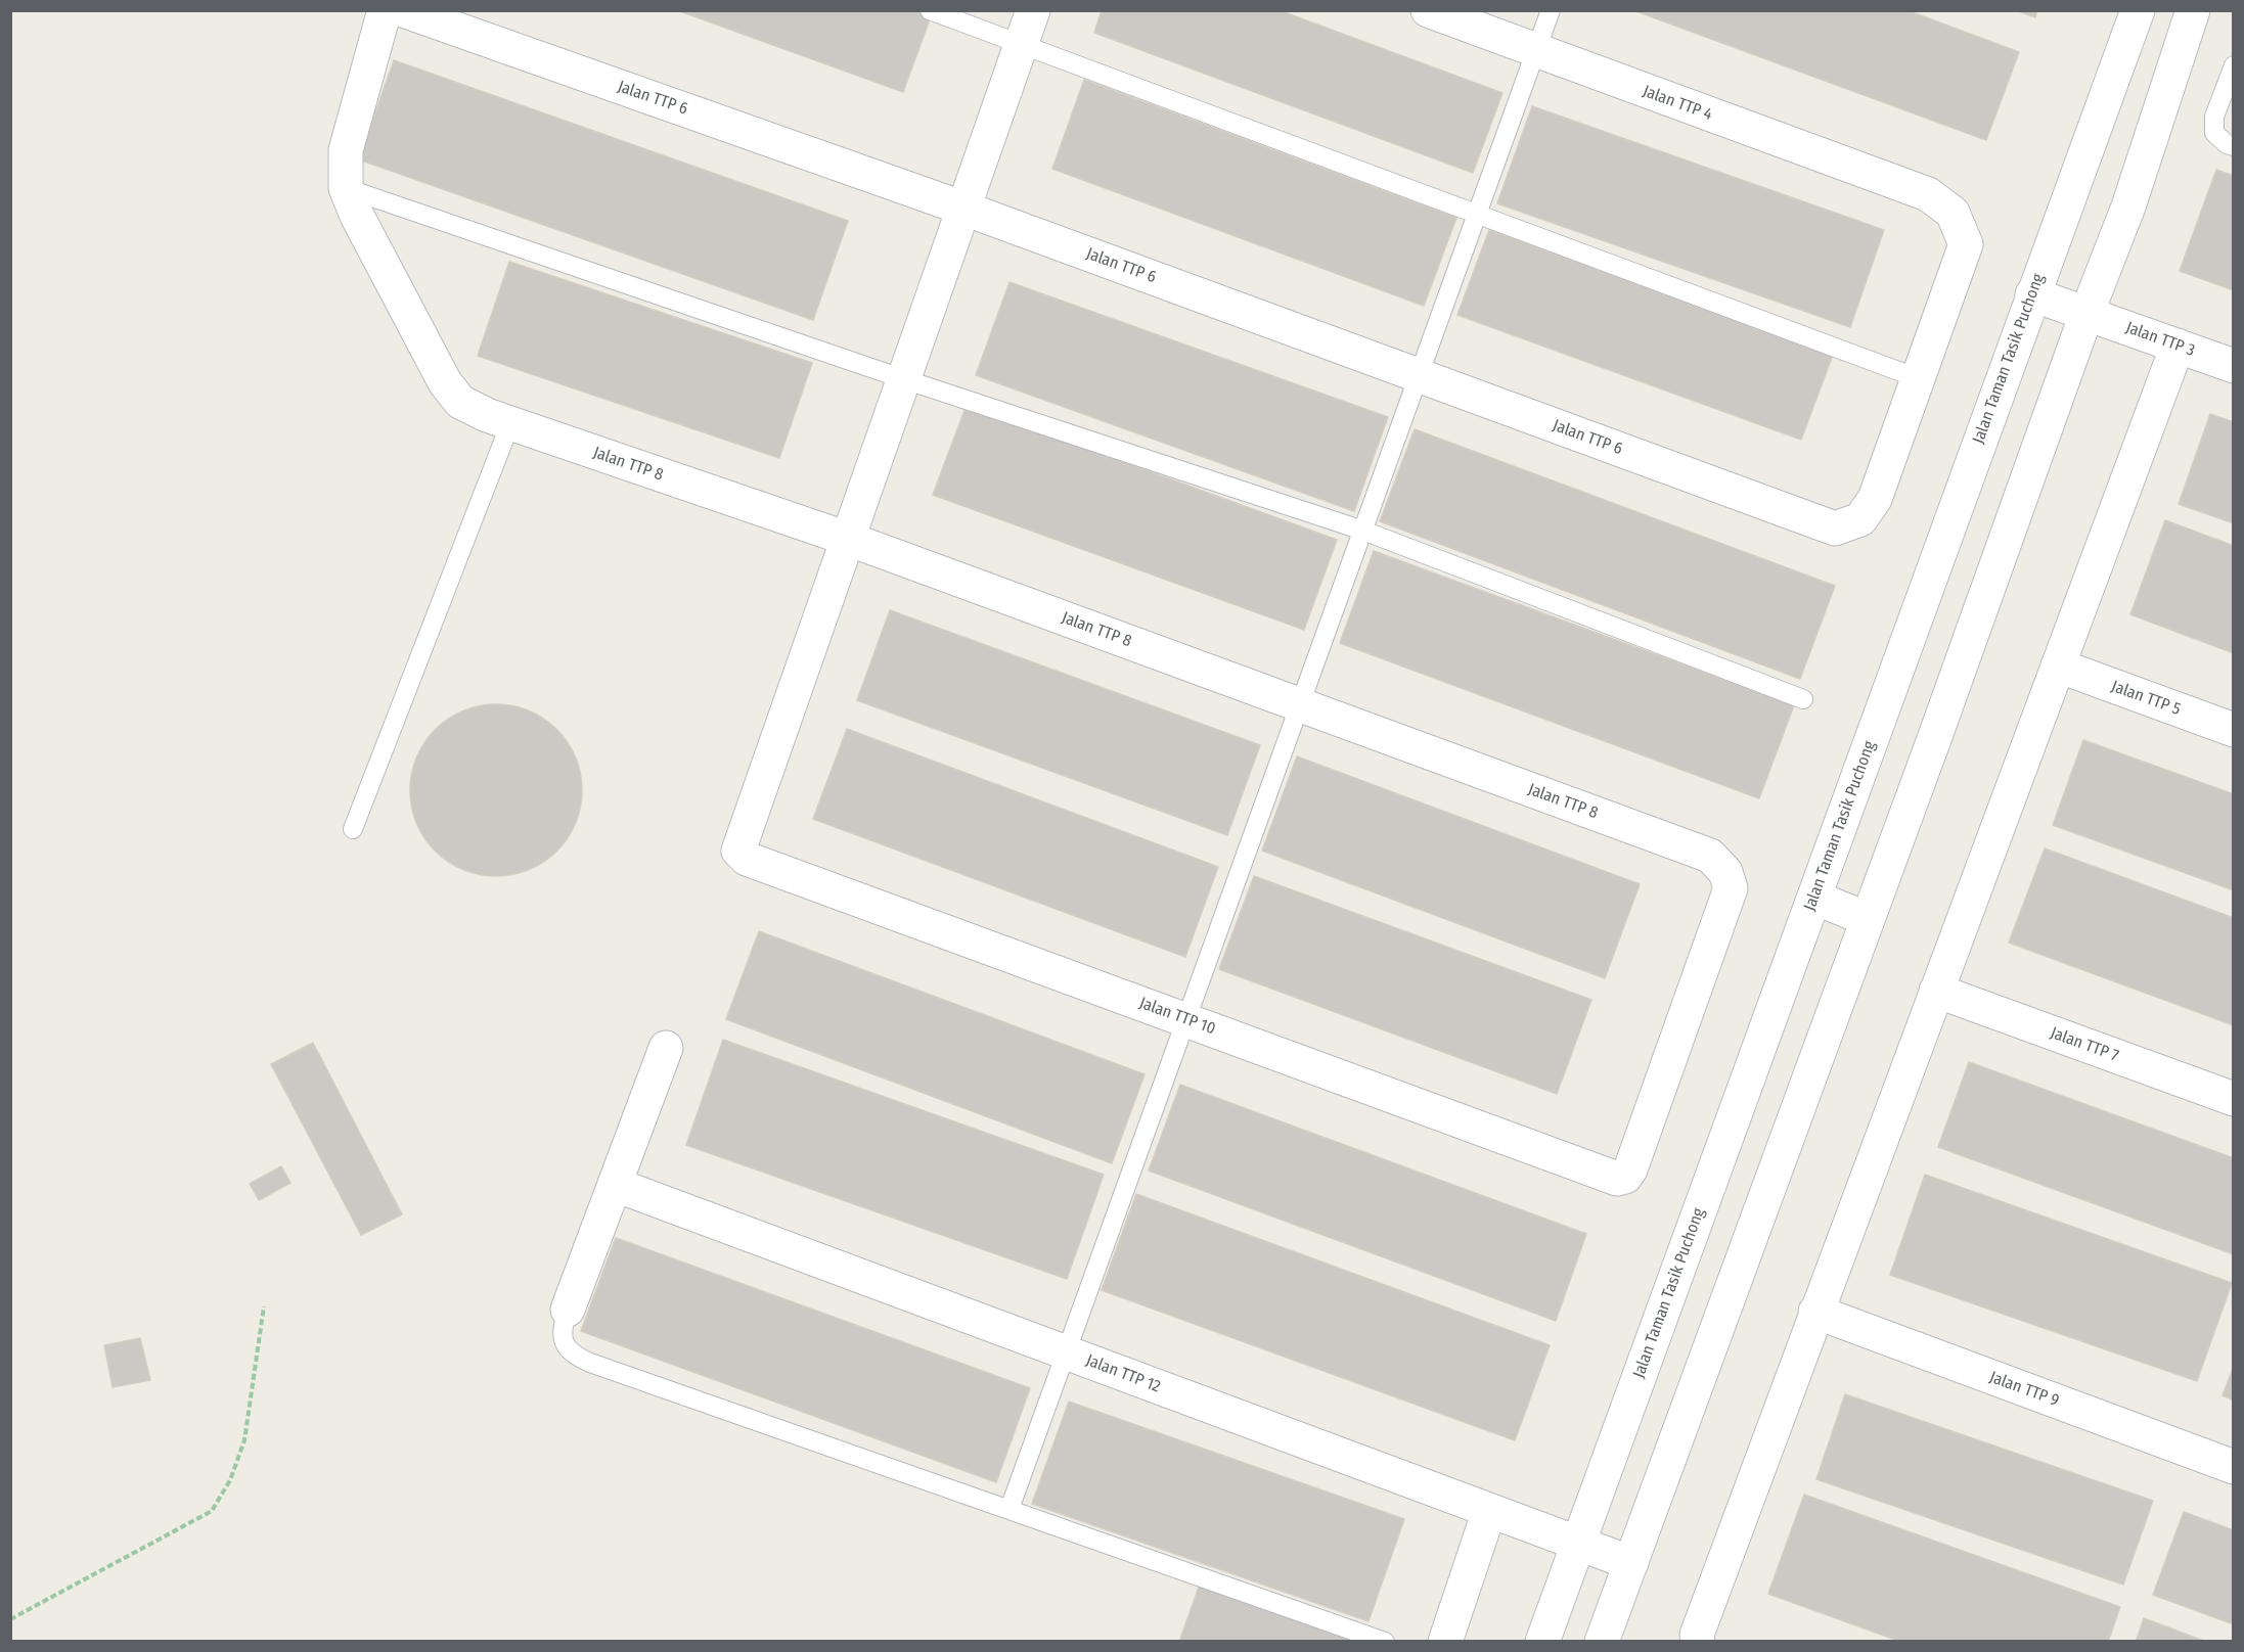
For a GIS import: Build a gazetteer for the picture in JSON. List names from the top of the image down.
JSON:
{
  "streets": {
    "street": [
      "Jalan TTP 6",
      "Jalan TTP 4",
      "Jalan TTP 3",
      "Jalan Taman Tasik Puchong",
      "Jalan TTP 8",
      "Jalan TTP 5",
      "Jalan TTP 10",
      "Jalan TTP 7",
      "Jalan TTP 12",
      "Jalan TTP 9"
    ]
  },
  "crossings": [
    ["Jalan TTP 6", "Jalan TTP 4"],
    ["Jalan TTP 3", "Jalan Taman Tasik Puchong"],
    ["Jalan Taman Tasik Puchong", "Jalan TTP 12"],
    ["Jalan TTP 8", "Jalan TTP 10"]
  ]
}
